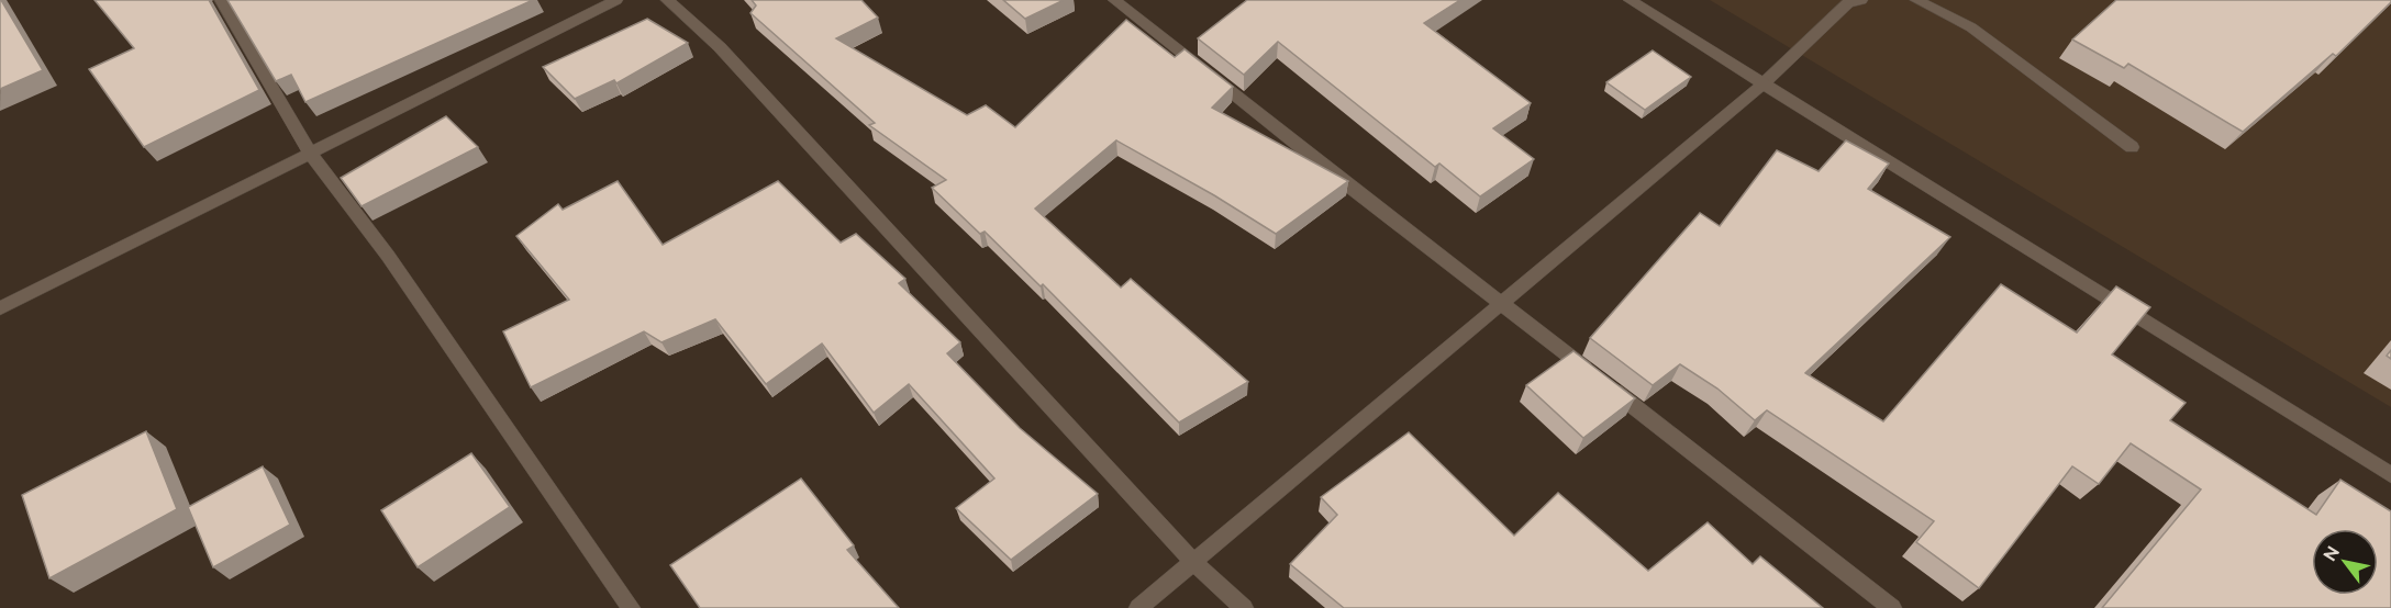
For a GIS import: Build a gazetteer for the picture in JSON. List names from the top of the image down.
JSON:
{
  "north": "top left"
}
